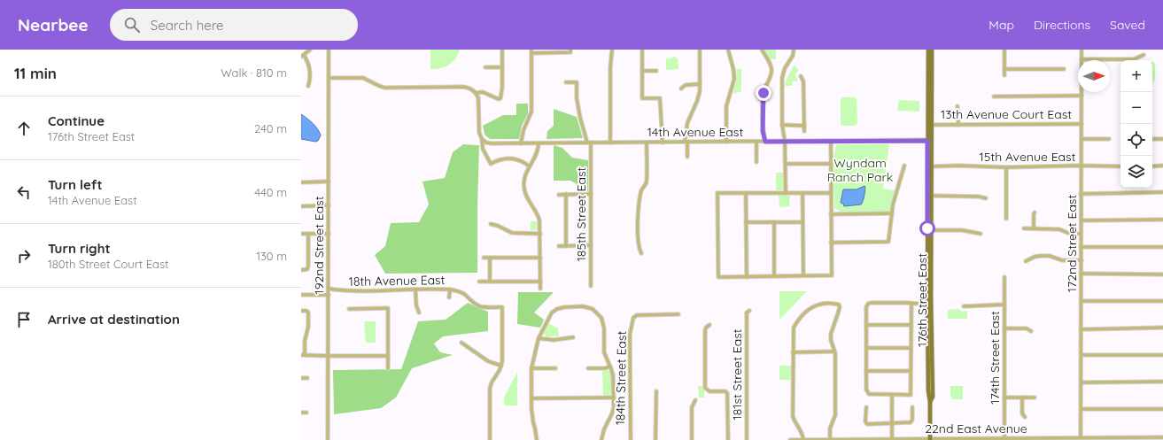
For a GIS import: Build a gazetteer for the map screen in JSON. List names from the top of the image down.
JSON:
{
  "streets": {
    "main road": ["176th Street East"],
    "street": [
      "13th Avenue Court East",
      "14th Avenue East",
      "15th Avenue East",
      "185th Street East",
      "172nd Street East",
      "192nd Street East",
      "18th Avenue East",
      "174th Street East",
      "181st Street East",
      "184th Street East",
      "22nd East Avenue"
    ]
  },
  "crossings": [
    ["13th Avenue Court East", "172nd Street East"],
    ["13th Avenue Court East", "176th Street East"],
    ["14th Avenue East", "185th Street East"],
    ["14th Avenue East", "176th Street East"],
    ["15th Avenue East", "172nd Street East"],
    ["15th Avenue East", "176th Street East"],
    ["172nd Street East", "22nd East Avenue"],
    ["192nd Street East", "18th Avenue East"],
    ["176th Street East", "22nd East Avenue"],
    ["174th Street East", "22nd East Avenue"]
  ],
  "parks": ["Wyndam Ranch Park"],
  "north": "right",
  "page": {
    "header": "Nearbee",
    "search": "Search here",
    "nav": ["Map", "Directions", "Saved"],
    "heading": ["11 min", "Walk · 810 m"],
    "map_buttons": ["+", "−"],
    "list": [
      ["Continue", "176th Street East", "240 m"],
      ["Turn left", "14th Avenue East", "440 m"],
      ["Turn right", "180th Street Court East", "130 m"],
      "Arrive at destination"
    ]
  }
}
